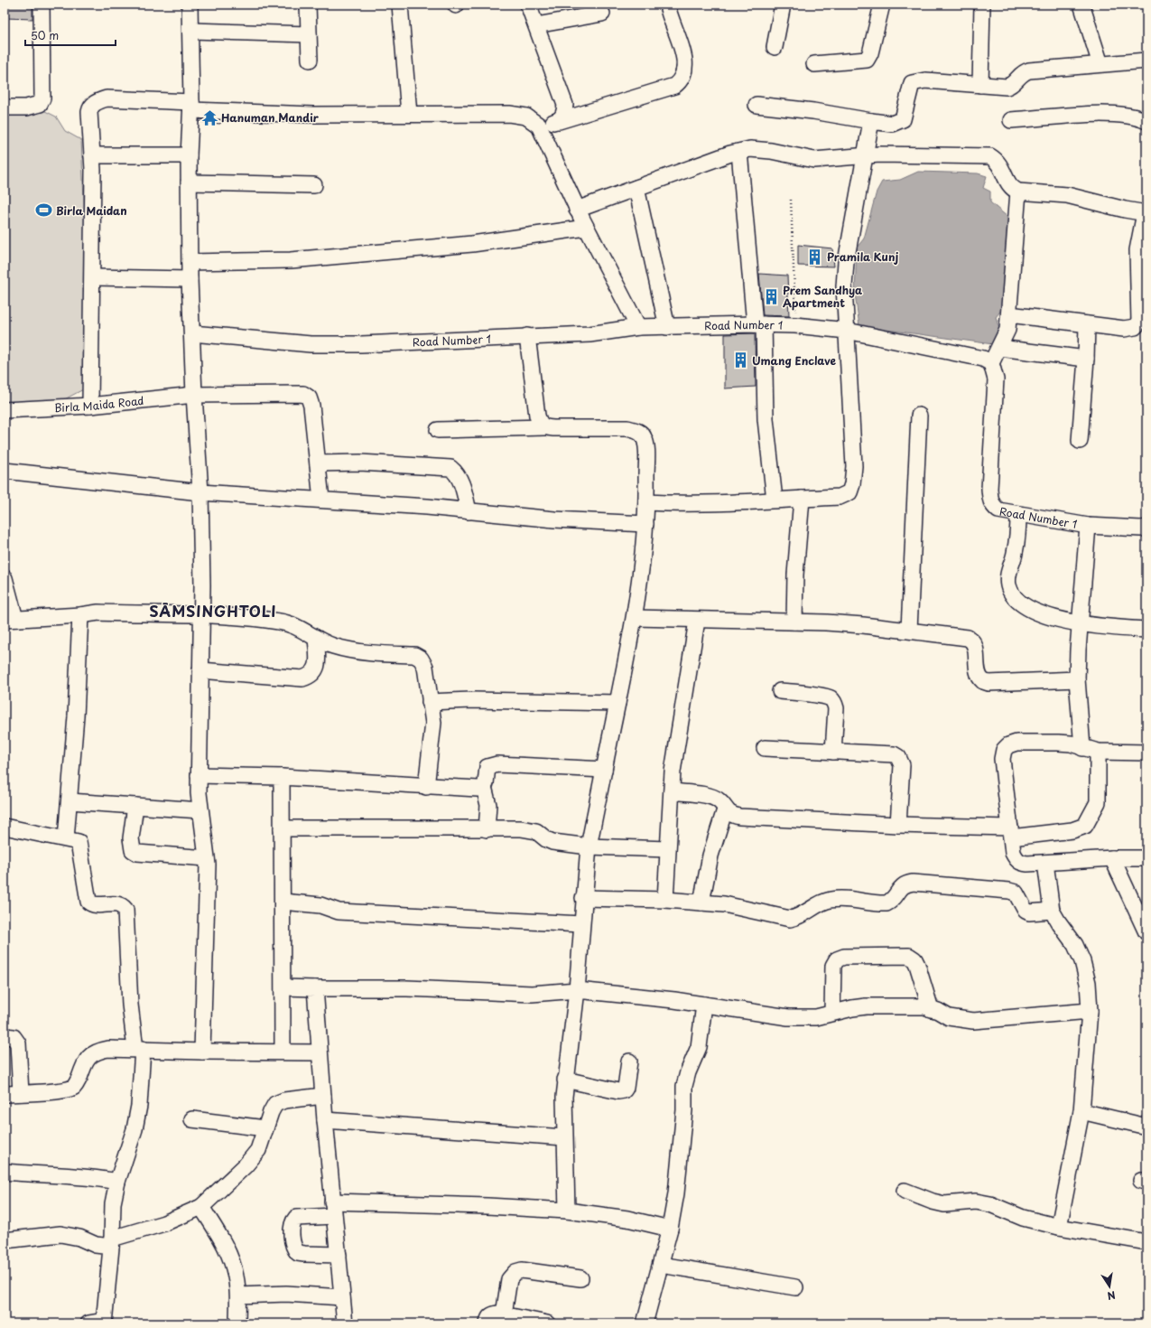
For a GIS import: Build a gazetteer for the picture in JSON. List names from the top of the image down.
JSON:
{
  "streets": {
    "street": ["Road Number 1", "Birla Maida Road"]
  },
  "districts": ["SĀMSINGHTOLI"],
  "places": {
    "temple": ["Hanuman Mandir"],
    "sports": ["Birla Maidan"],
    "building": ["Pramila Kunj", "Prem Sandhya Apartment", "Umang Enclave"]
  },
  "scale_bar": "50 m",
  "north": "bottom"
}
